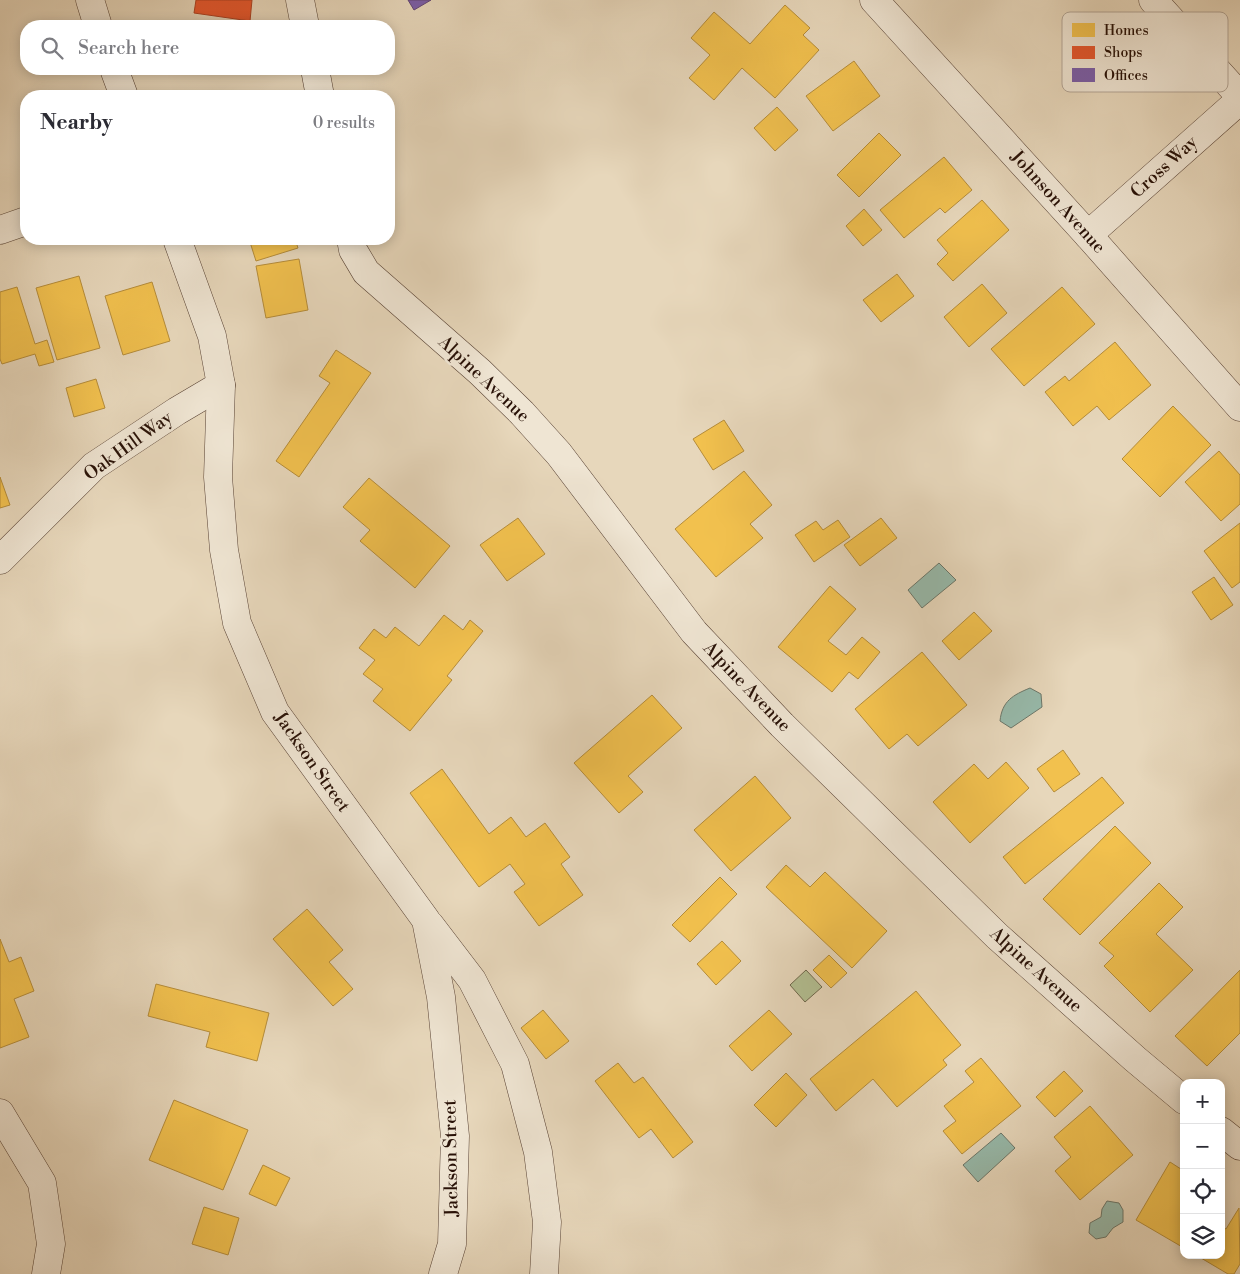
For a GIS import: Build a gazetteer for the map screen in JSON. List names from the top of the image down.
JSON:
{
  "streets": {
    "street": [
      "Cross Way",
      "Johnson Avenue",
      "Alpine Avenue",
      "Oak Hill Way",
      "Jackson Street"
    ]
  },
  "crossings": [
    ["Cross Way", "Johnson Avenue"],
    ["Oak Hill Way", "Jackson Street"]
  ],
  "legend": ["Homes", "Shops", "Offices"],
  "page": {
    "search": "Search here",
    "heading": ["Nearby", "0 results"],
    "map_buttons": ["+", "−"]
  }
}
